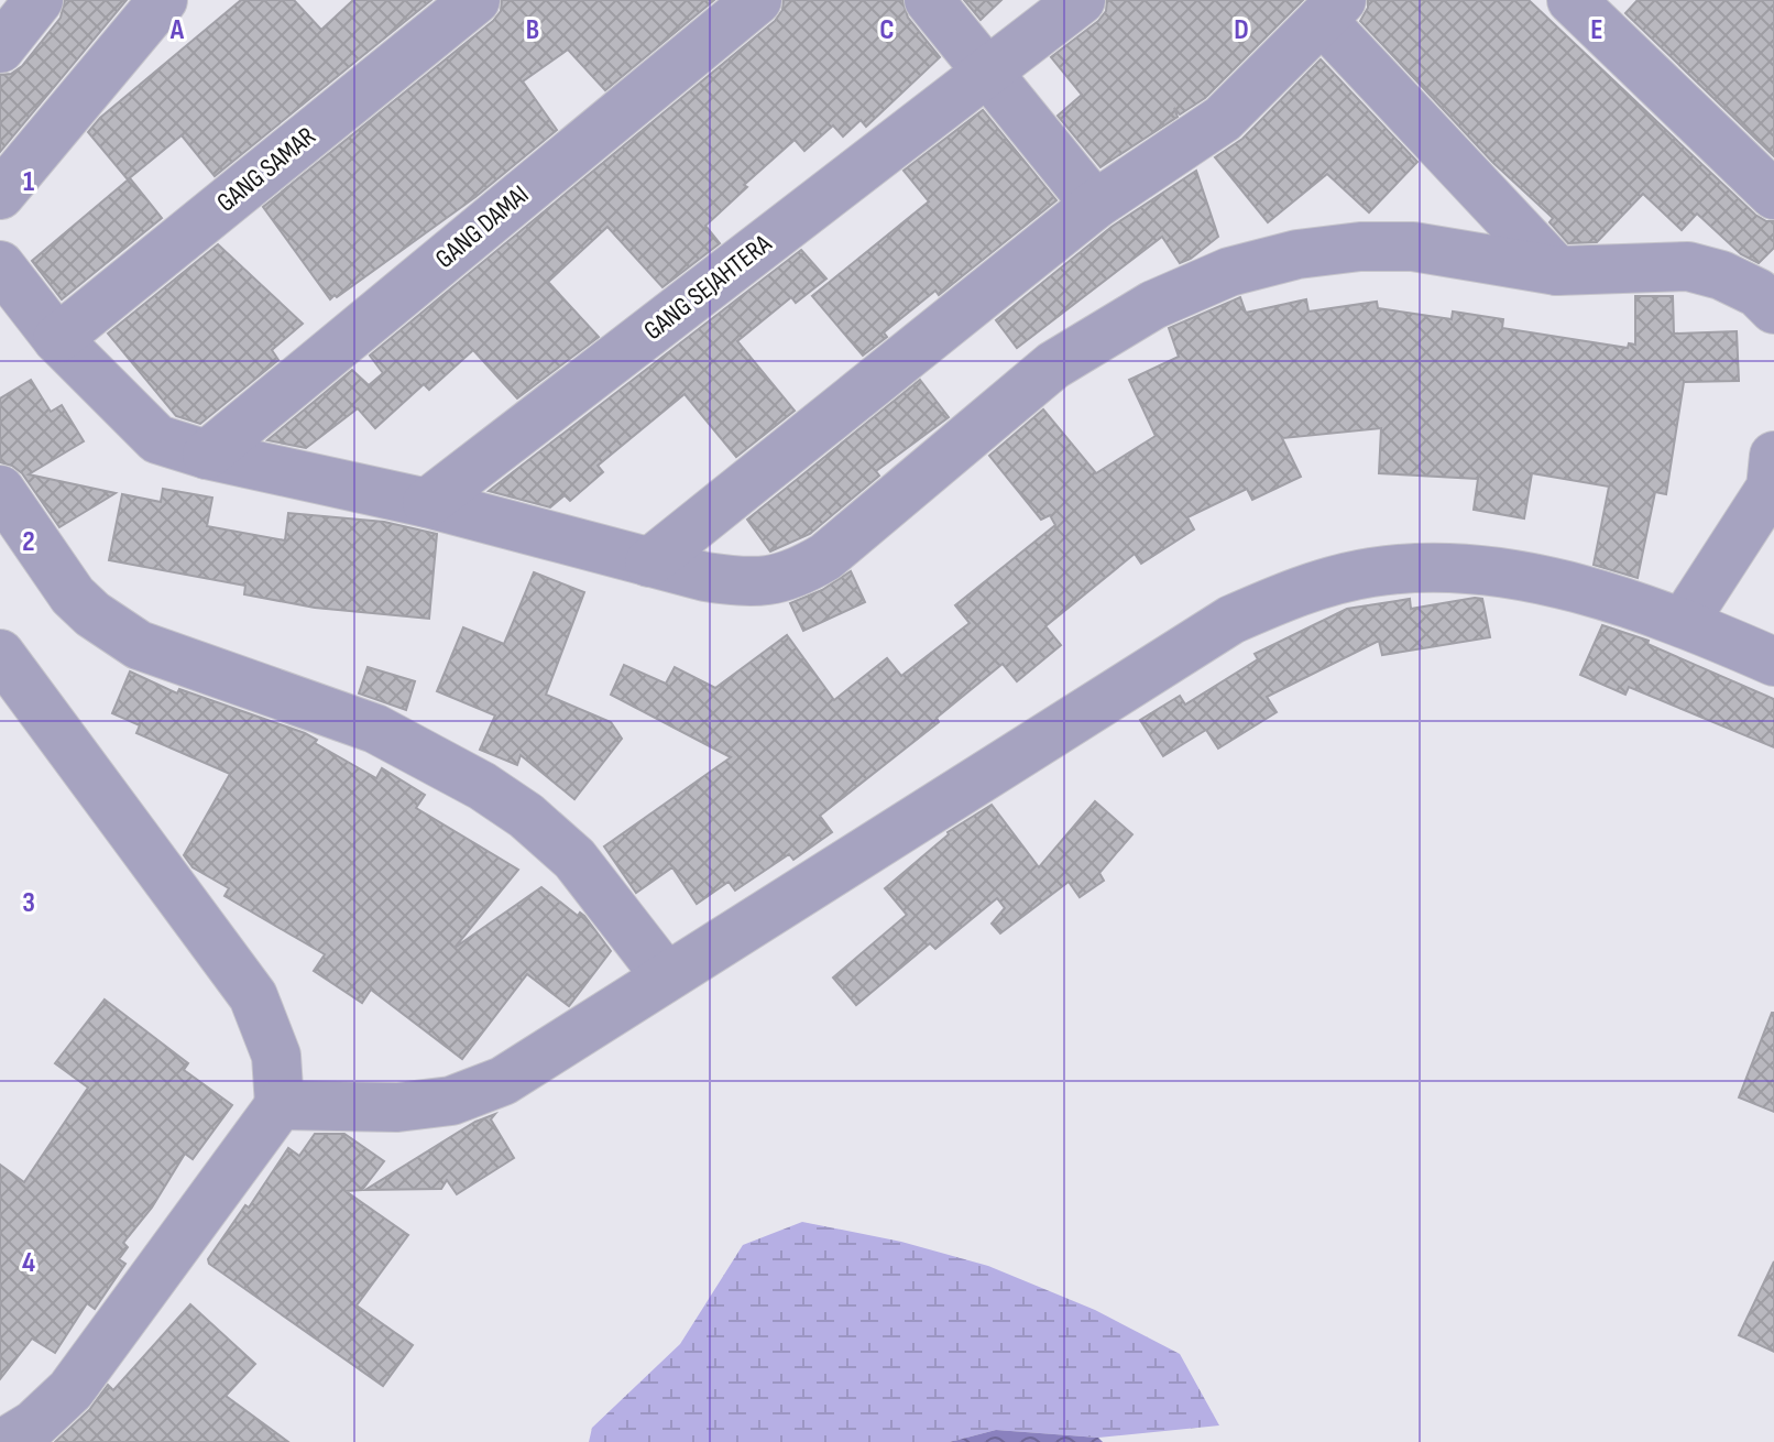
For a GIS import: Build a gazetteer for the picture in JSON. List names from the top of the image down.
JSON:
{
  "streets": {
    "street": ["GANG SAMAR", "GANG DAMAI", "GANG SEJAHTERA"]
  },
  "grid": {
    "columns": [
      "A",
      "B",
      "C",
      "D",
      "E"
    ],
    "rows": [
      "1",
      "2",
      "3",
      "4"
    ]
  }
}
